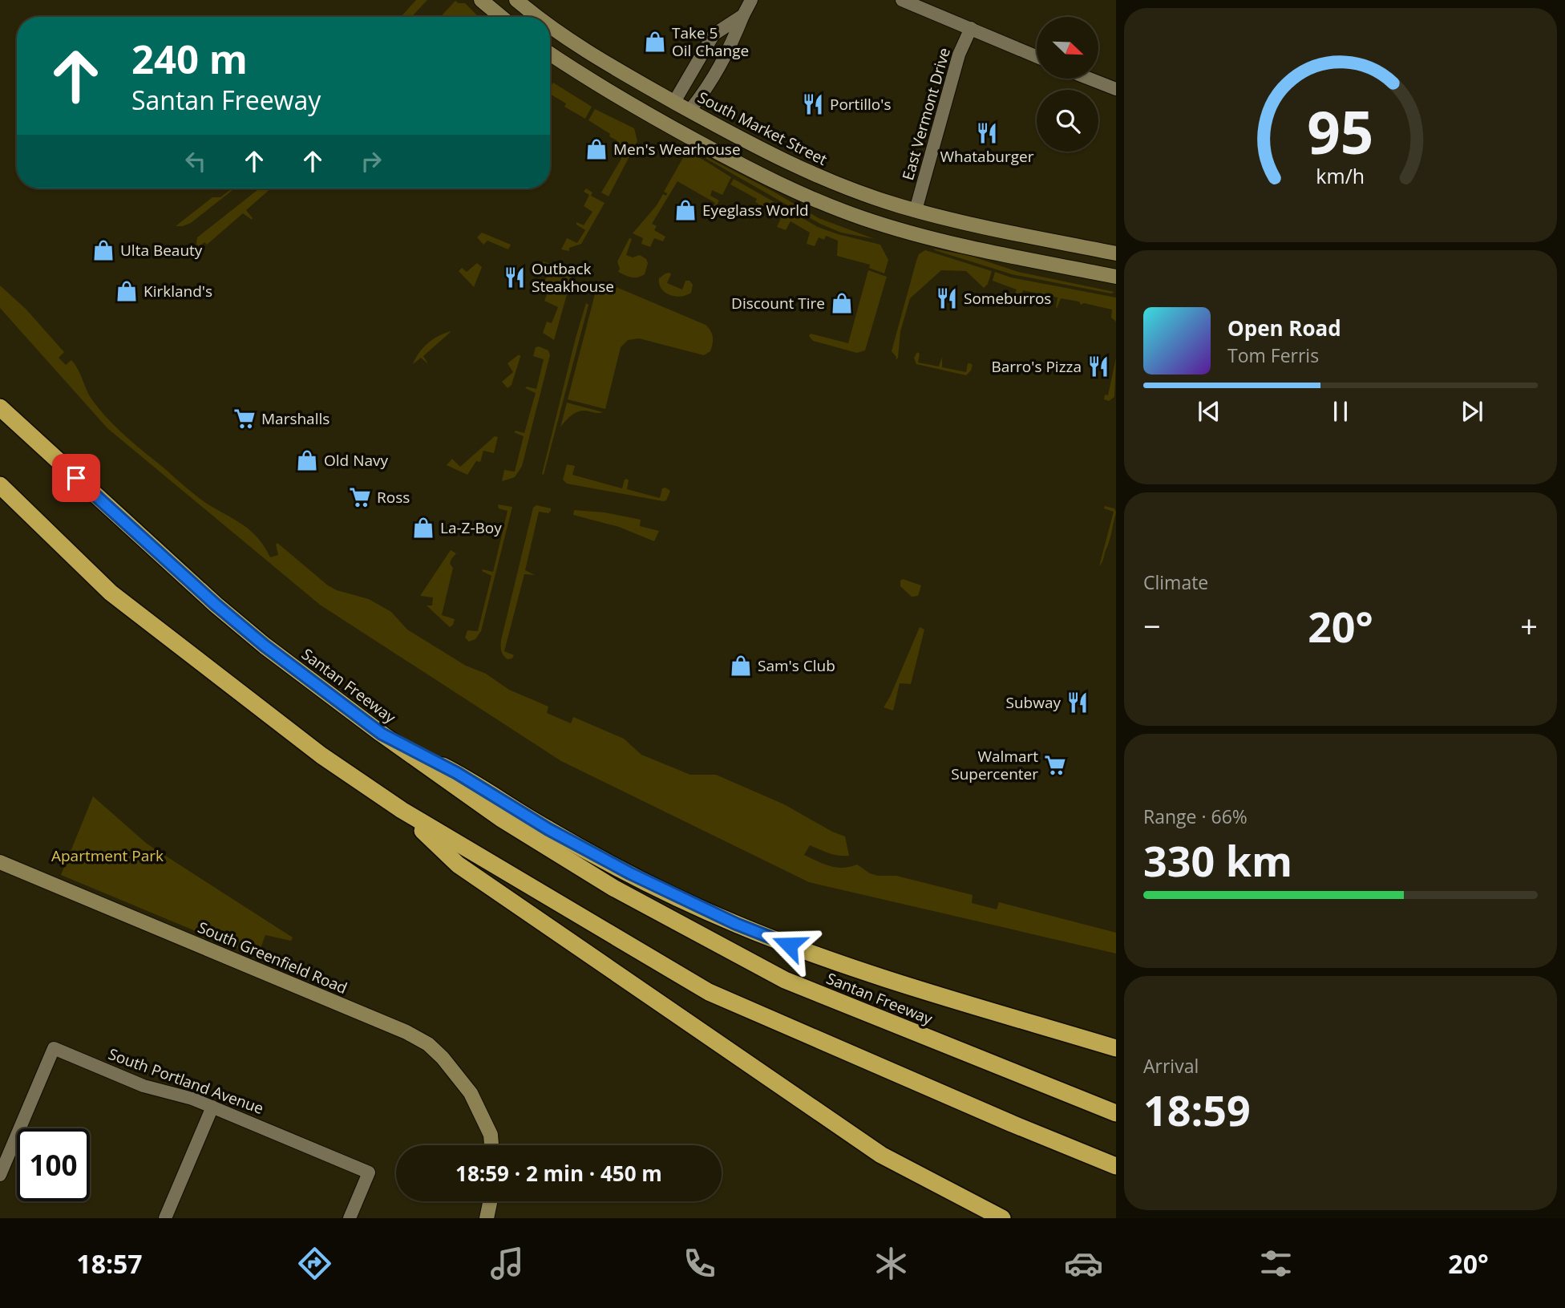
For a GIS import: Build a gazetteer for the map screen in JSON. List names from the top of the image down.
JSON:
{
  "streets": {
    "highway": ["Santan Freeway"],
    "street": [
      "East Vermont Drive",
      "South Market Street",
      "South Greenfield Road",
      "South Portland Avenue"
    ]
  },
  "crossings": [
    ["East Vermont Drive", "South Market Street"]
  ],
  "parks": ["Apartment Park"],
  "places": {
    "shop": [
      "Take 5 Oil Change",
      "Men's Wearhouse",
      "Eyeglass World",
      "Ulta Beauty",
      "Kirkland's",
      "Discount Tire",
      "Old Navy",
      "La-Z-Boy",
      "Sam's Club"
    ],
    "restaurant": [
      "Portillo's",
      "Whataburger",
      "Outback Steakhouse",
      "Someburros",
      "Barro's Pizza",
      "Subway"
    ],
    "supermarket": ["Marshalls", "Ross", "Walmart Supercenter"]
  },
  "north": "bottom right",
  "page": {
    "turn": ["240 m", "Santan Freeway"],
    "song": ["Open Road", "Tom Ferris"],
    "tile": [
      "Climate",
      ["Range · 66%", "330 km"],
      ["Arrival", "18:59"]
    ],
    "heat": ["−", "20°", "+"],
    "limit": "100",
    "trip": "18:59 · 2 min · 450 m",
    "tabs": ["18:57", "20°"],
    "gauge": ["95", "km/h"]
  }
}
